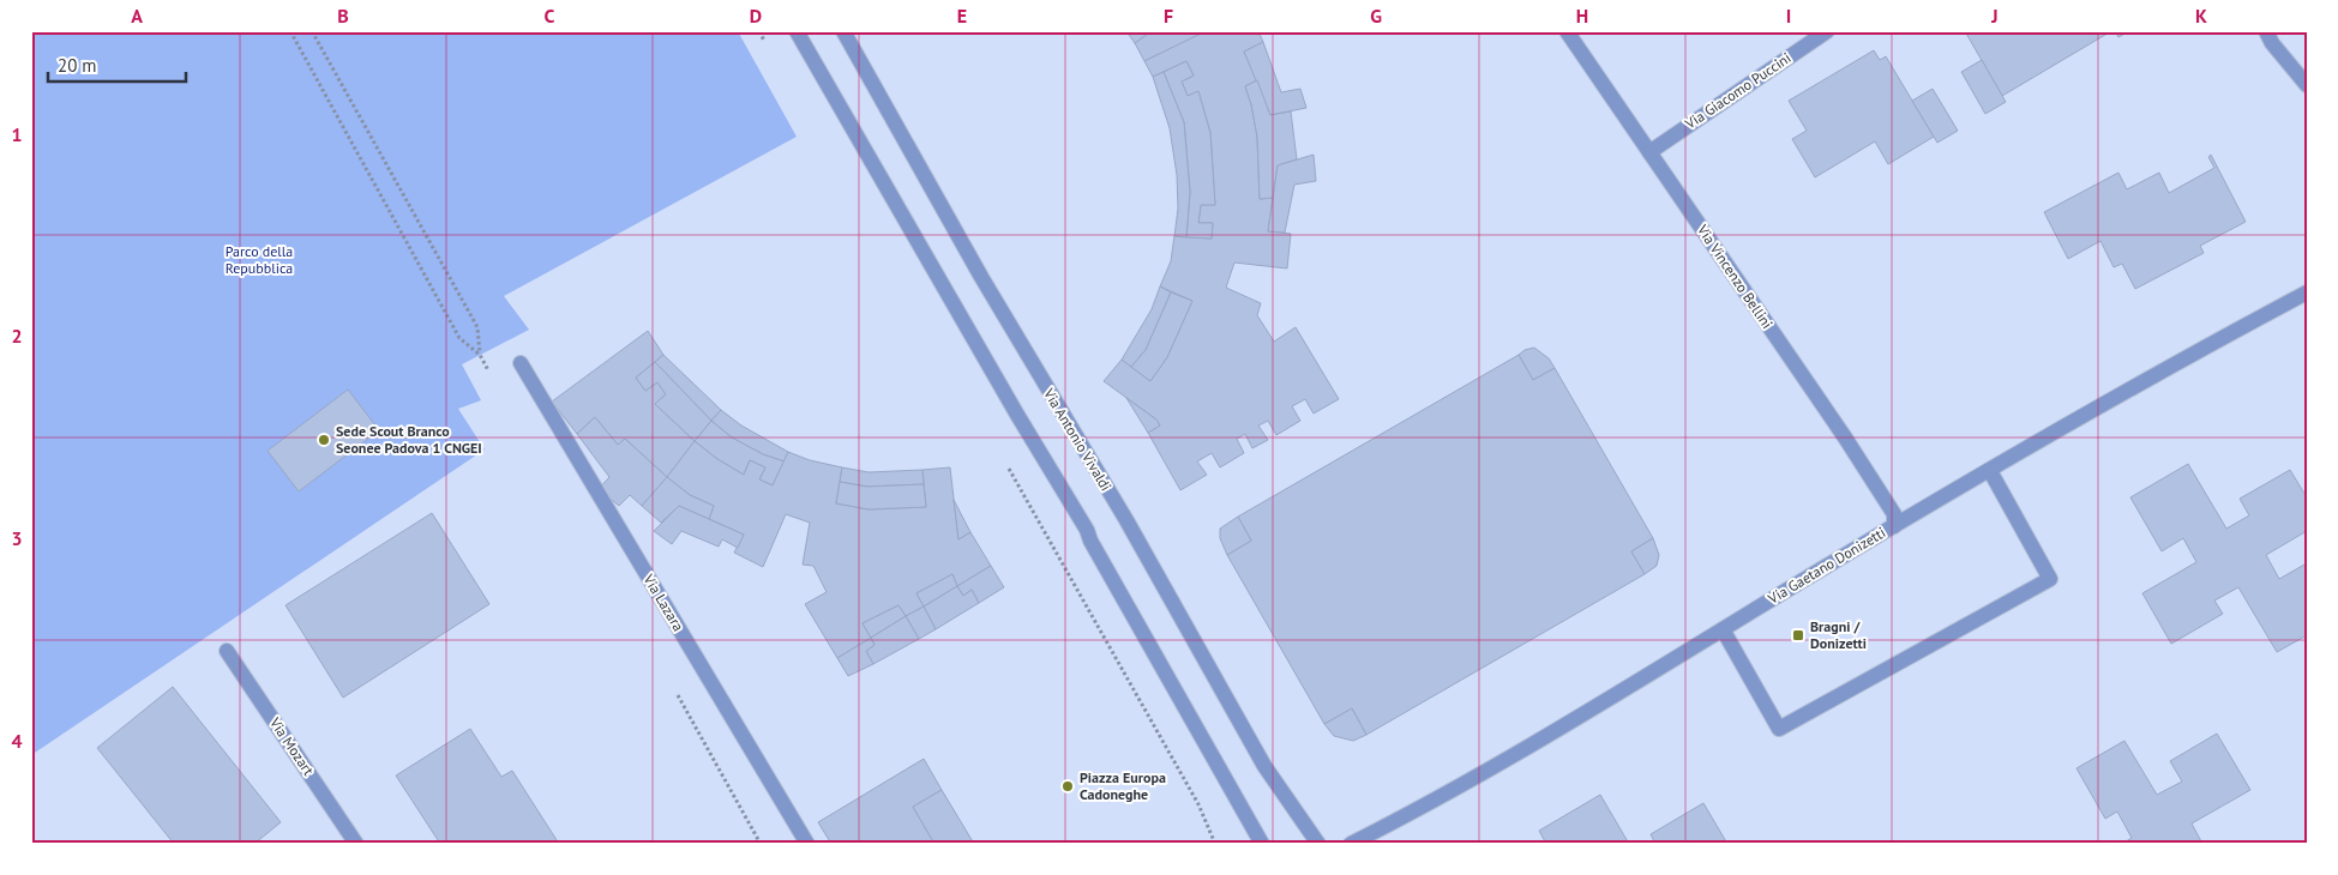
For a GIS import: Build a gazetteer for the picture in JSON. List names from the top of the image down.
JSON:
{
  "streets": {
    "street": [
      "Via Giacomo Puccini",
      "Via Vincenzo Bellini",
      "Via Antonio Vivaldi",
      "Via Gaetano Donizetti",
      "Via Lazara",
      "Via Mozart"
    ]
  },
  "crossings": [
    ["Via Giacomo Puccini", "Via Vincenzo Bellini"],
    ["Via Vincenzo Bellini", "Via Gaetano Donizetti"]
  ],
  "parks": ["Parco della Repubblica"],
  "places": {
    "other": ["Sede Scout Branco Seonee Padova 1 CNGEI", "Piazza Europa Cadoneghe"],
    "transit": ["Bragni / Donizetti"]
  },
  "scale_bar": "20 m",
  "grid": {
    "columns": [
      "A",
      "B",
      "C",
      "D",
      "E",
      "F",
      "G",
      "H",
      "I",
      "J",
      "K"
    ],
    "rows": [
      "1",
      "2",
      "3",
      "4"
    ]
  }
}
